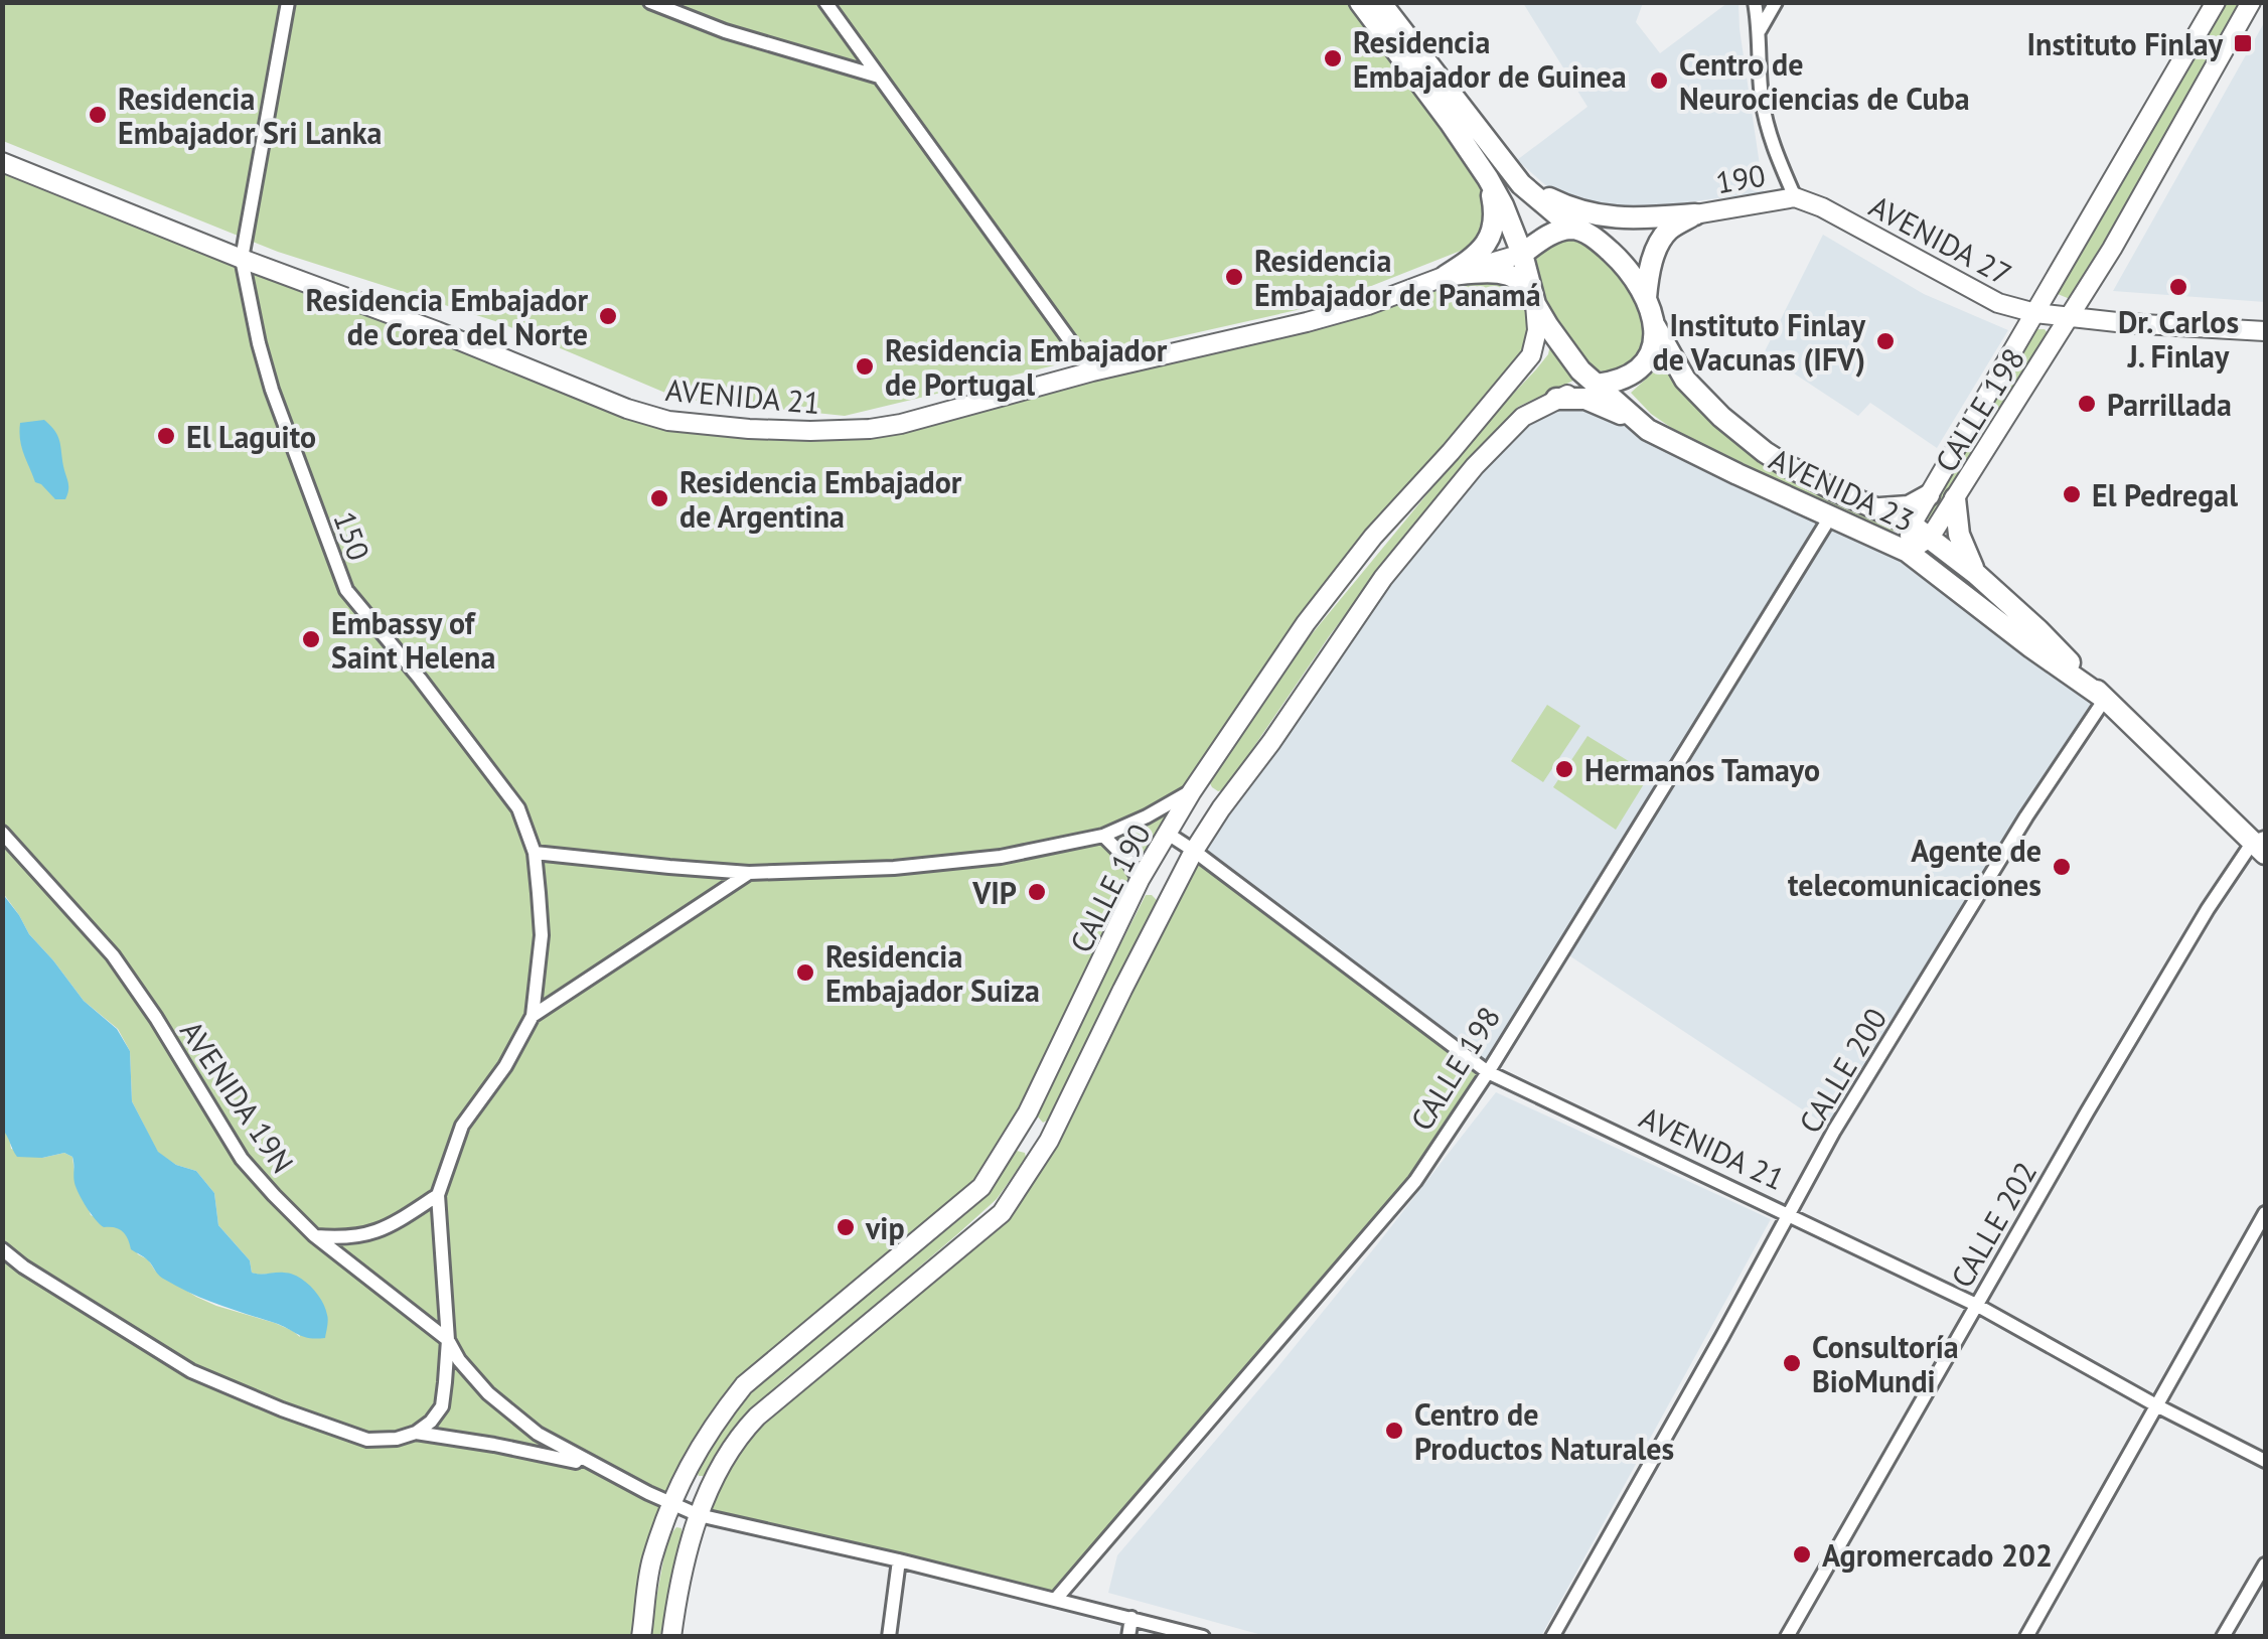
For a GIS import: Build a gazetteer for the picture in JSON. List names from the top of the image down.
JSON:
{
  "streets": {
    "main road": [
      "190",
      "AVENIDA 27",
      "AVENIDA 21",
      "CALLE 198",
      "AVENIDA 23",
      "CALLE 190"
    ],
    "street": [
      "150",
      "CALLE 200",
      "AVENIDA 19N",
      "CALLE 202"
    ]
  },
  "crossings": [
    ["190", "AVENIDA 27"],
    ["AVENIDA 27", "CALLE 198"],
    ["AVENIDA 21", "CALLE 198"],
    ["AVENIDA 21", "AVENIDA 23"],
    ["AVENIDA 21", "150"],
    ["AVENIDA 21", "CALLE 190"],
    ["AVENIDA 21", "CALLE 200"],
    ["AVENIDA 21", "CALLE 202"],
    ["CALLE 198", "AVENIDA 23"],
    ["AVENIDA 23", "CALLE 190"],
    ["AVENIDA 23", "CALLE 200"],
    ["AVENIDA 23", "CALLE 202"],
    ["150", "AVENIDA 19N"]
  ],
  "places": {
    "transit": ["Instituto Finlay"],
    "other": [
      "Residencia Embajador de Guinea",
      "Centro de Neurociencias de Cuba",
      "Residencia Embajador Sri Lanka",
      "Residencia Embajador de Panamá",
      "Dr. Carlos J. Finlay",
      "Residencia Embajador de Corea del Norte",
      "Instituto Finlay de Vacunas (IFV)",
      "Residencia Embajador de Portugal",
      "Parrillada",
      "El Laguito",
      "El Pedregal",
      "Residencia Embajador de Argentina",
      "Embassy of Saint Helena",
      "Hermanos Tamayo",
      "Agente de telecomunicaciones",
      "VIP",
      "Residencia Embajador Suiza",
      "vip",
      "Consultoría BioMundi",
      "Centro de Productos Naturales",
      "Agromercado 202"
    ]
  }
}
